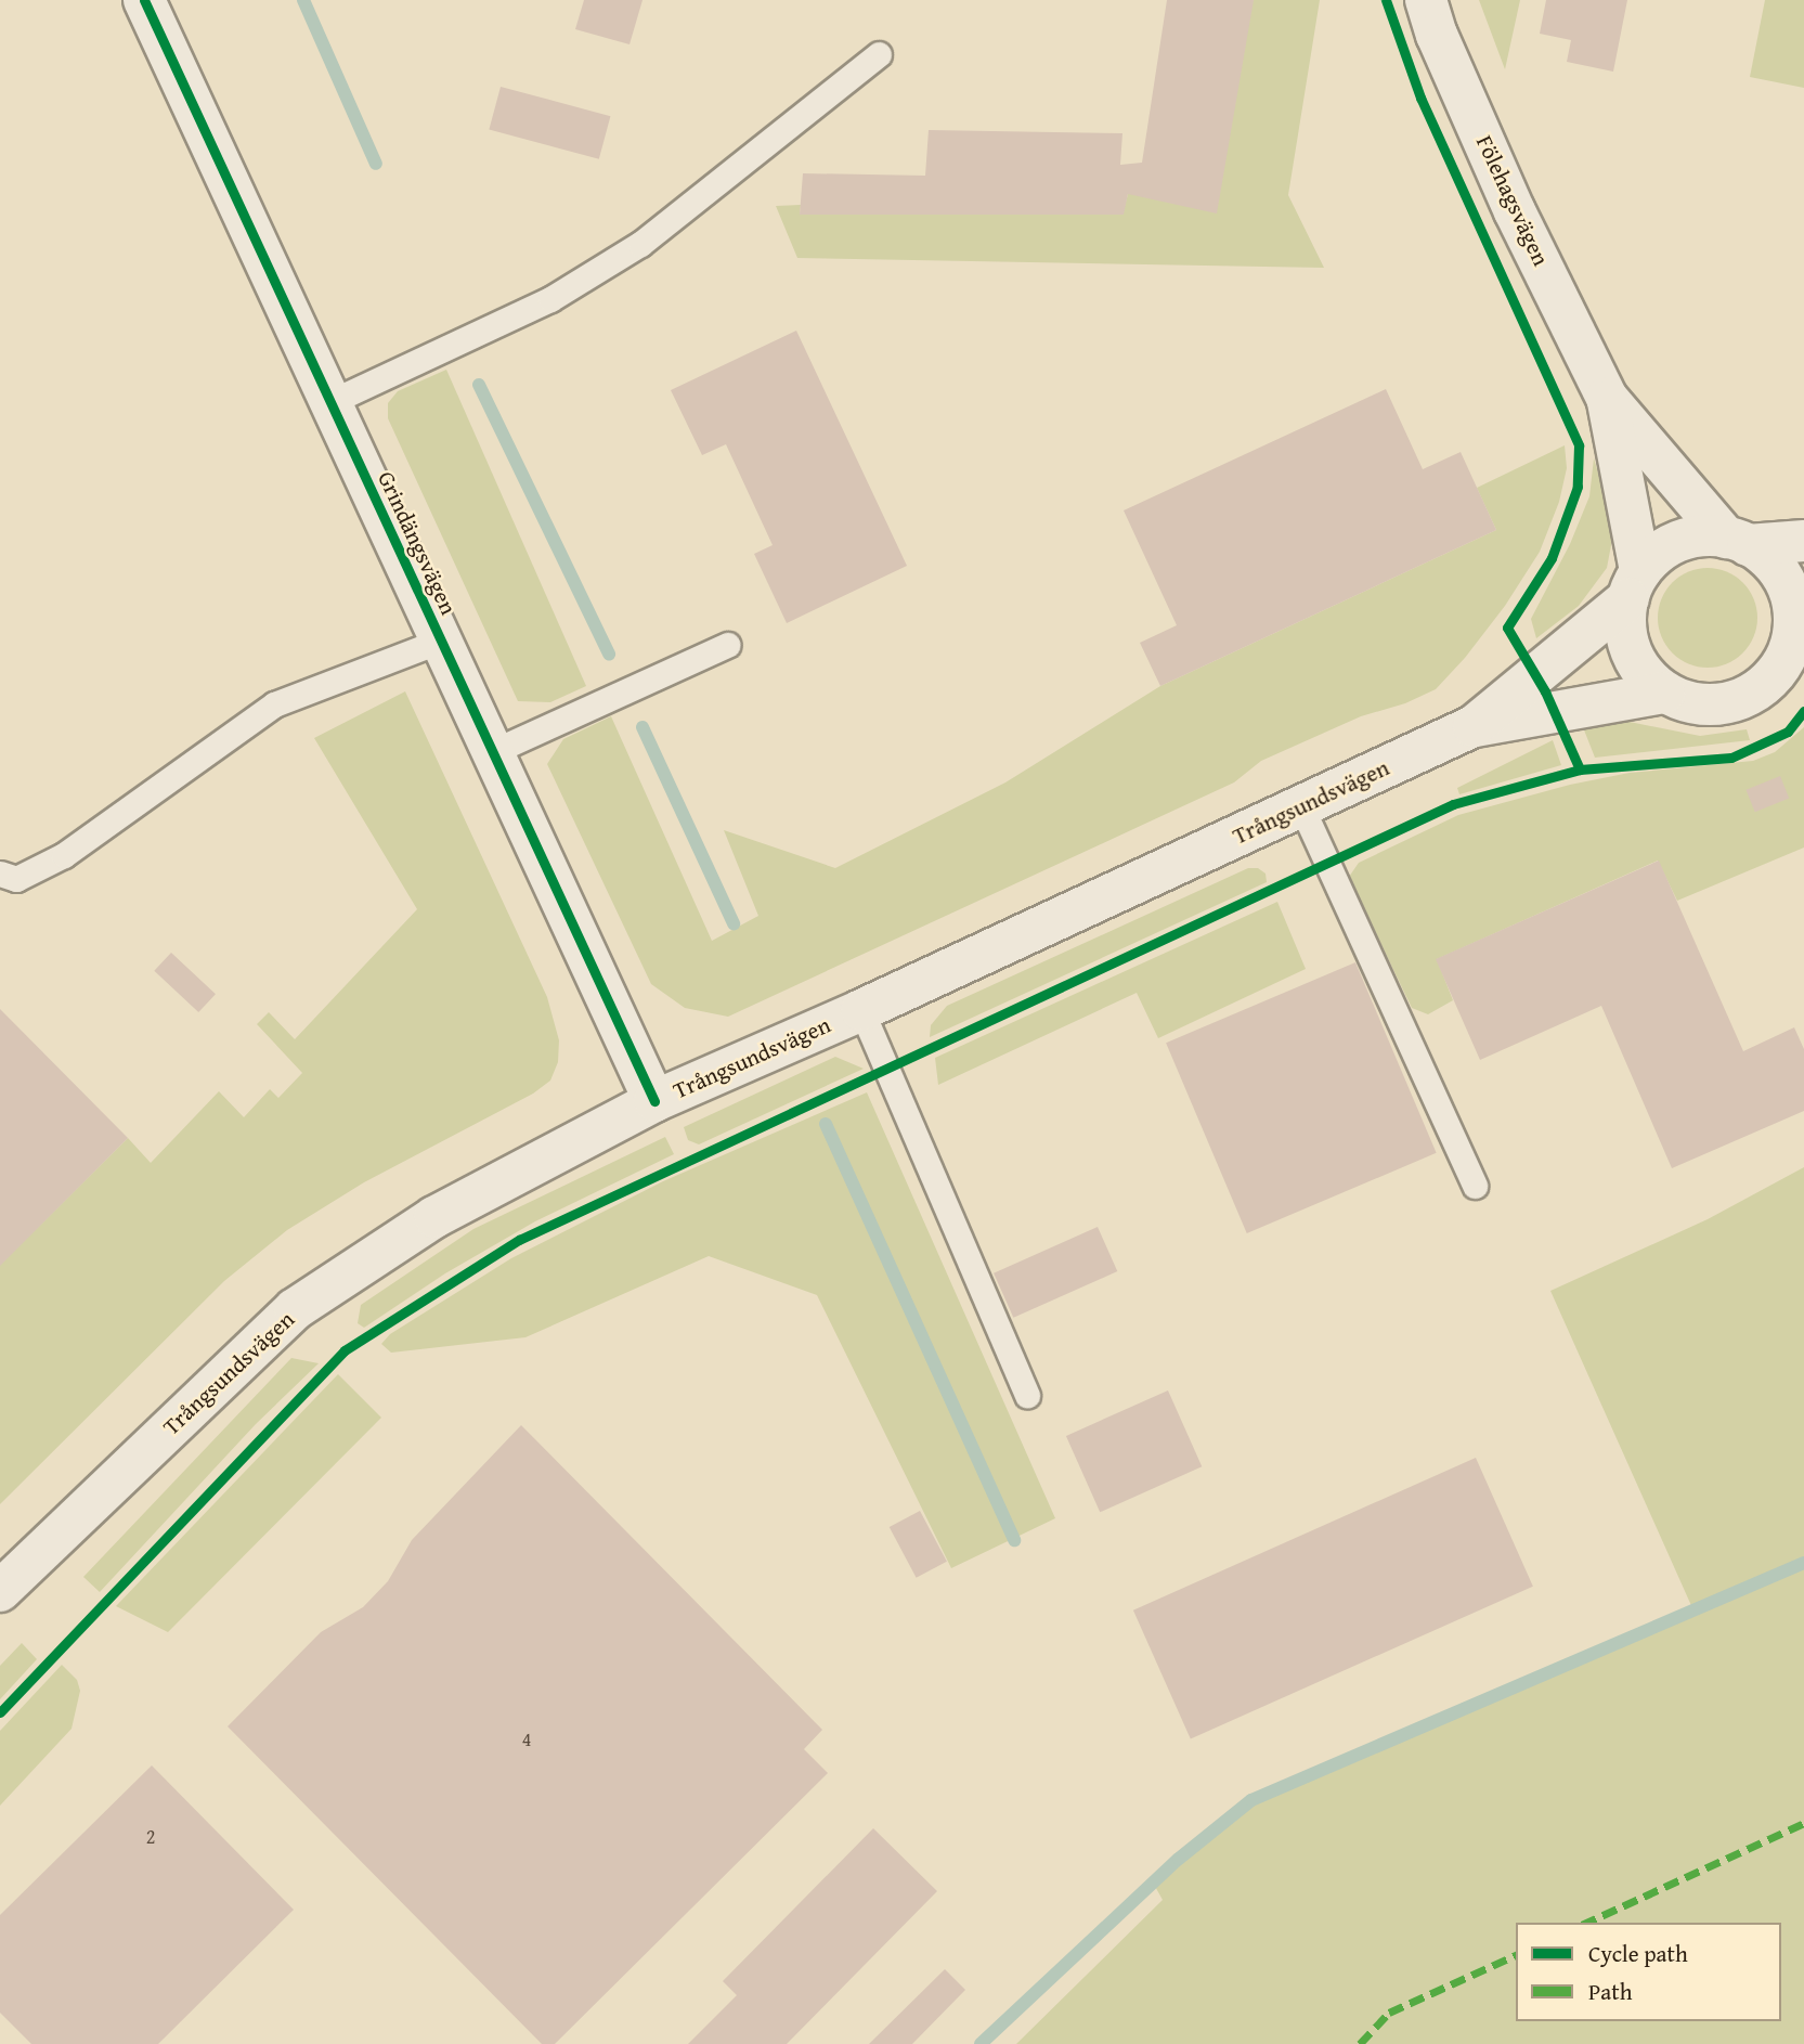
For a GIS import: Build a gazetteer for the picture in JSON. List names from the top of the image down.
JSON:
{
  "streets": {
    "main road": ["Fölehagsvägen", "Grindängsvägen", "Trångsundsvägen"]
  },
  "crossings": [
    ["Fölehagsvägen", "Trångsundsvägen"],
    ["Grindängsvägen", "Trångsundsvägen"]
  ],
  "house_numbers": ["4", "2"],
  "legend": ["Cycle path", "Path"]
}
